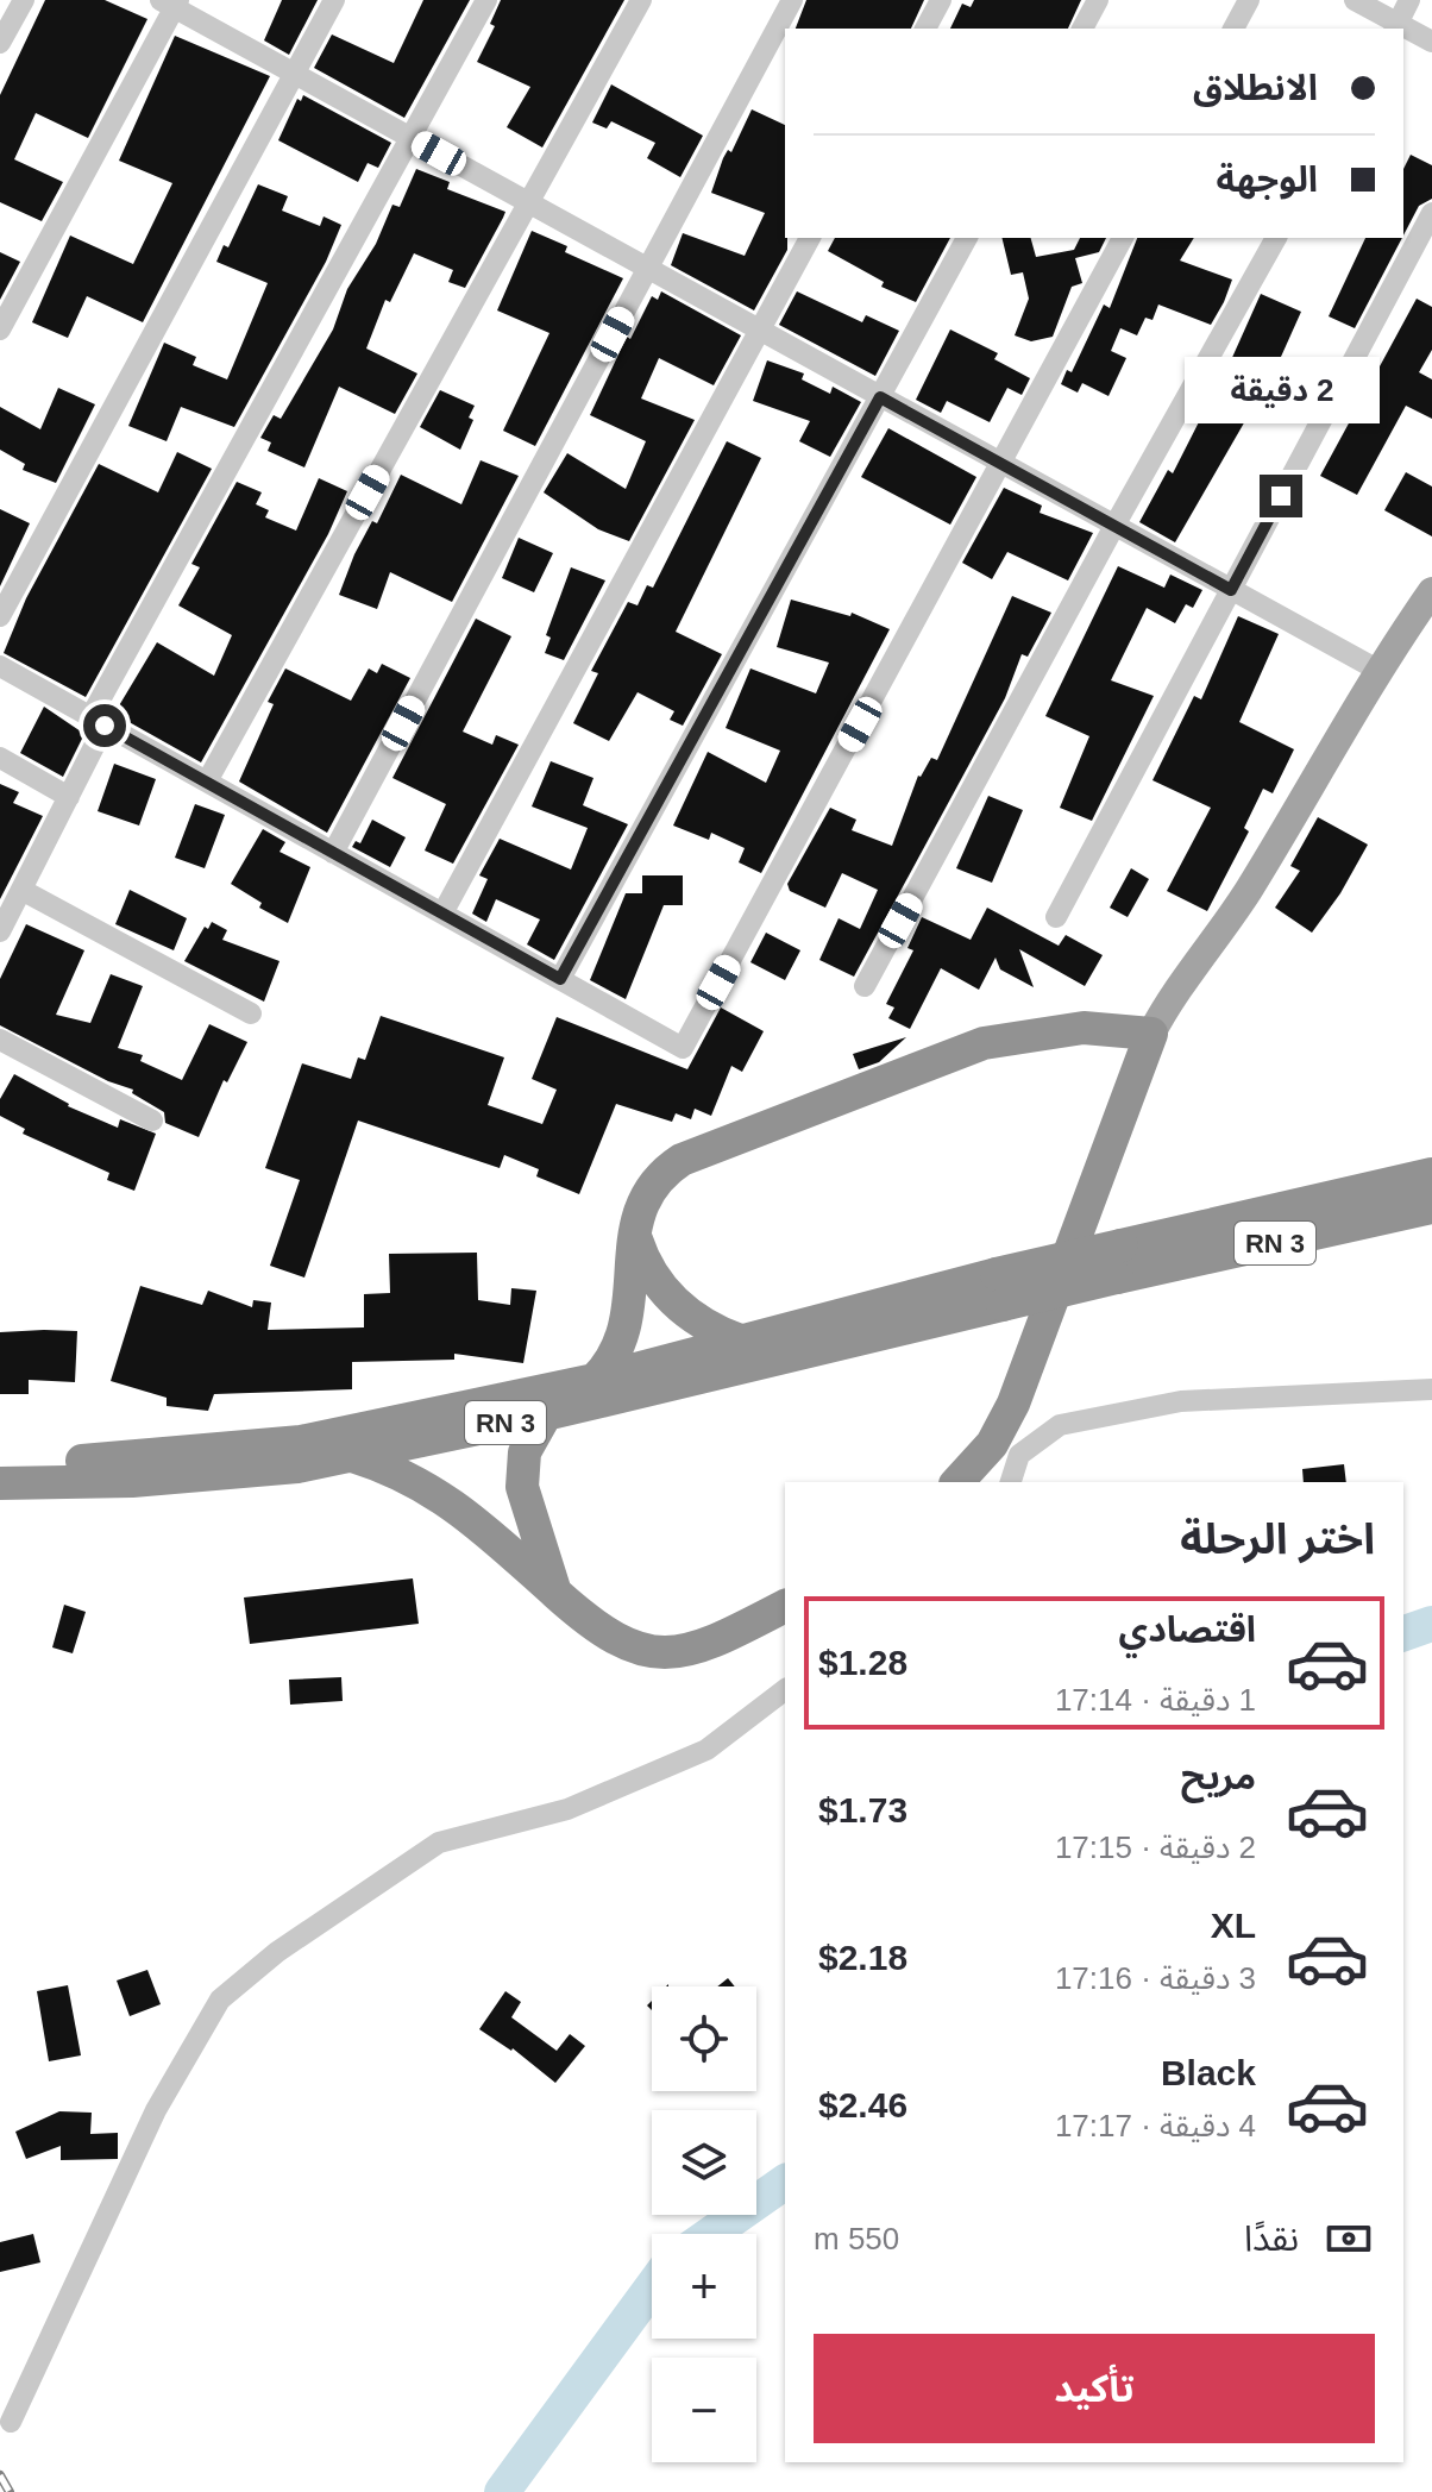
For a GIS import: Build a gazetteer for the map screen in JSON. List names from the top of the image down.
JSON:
{
  "streets": {
    "highway": ["RN 3"]
  },
  "page": {
    "banner": ["الانطلاق", "الوجهة"],
    "bubble": "2 دقيقة",
    "heading": "اختر الرحلة",
    "list": [
      {
        "name": "اقتصادي",
        "note": "1 دقيقة · 17:14",
        "value": "$1.28"
      },
      {
        "name": "مريح",
        "note": "2 دقيقة · 17:15",
        "value": "$1.73"
      },
      {
        "name": "XL",
        "note": "3 دقيقة · 17:16",
        "value": "$2.18"
      },
      {
        "name": "Black",
        "note": "4 دقيقة · 17:17",
        "value": "$2.46"
      }
    ],
    "map_buttons": ["+", "−"],
    "pay": ["نقدًا", "550 m"],
    "buttons": "تأكيد"
  }
}
